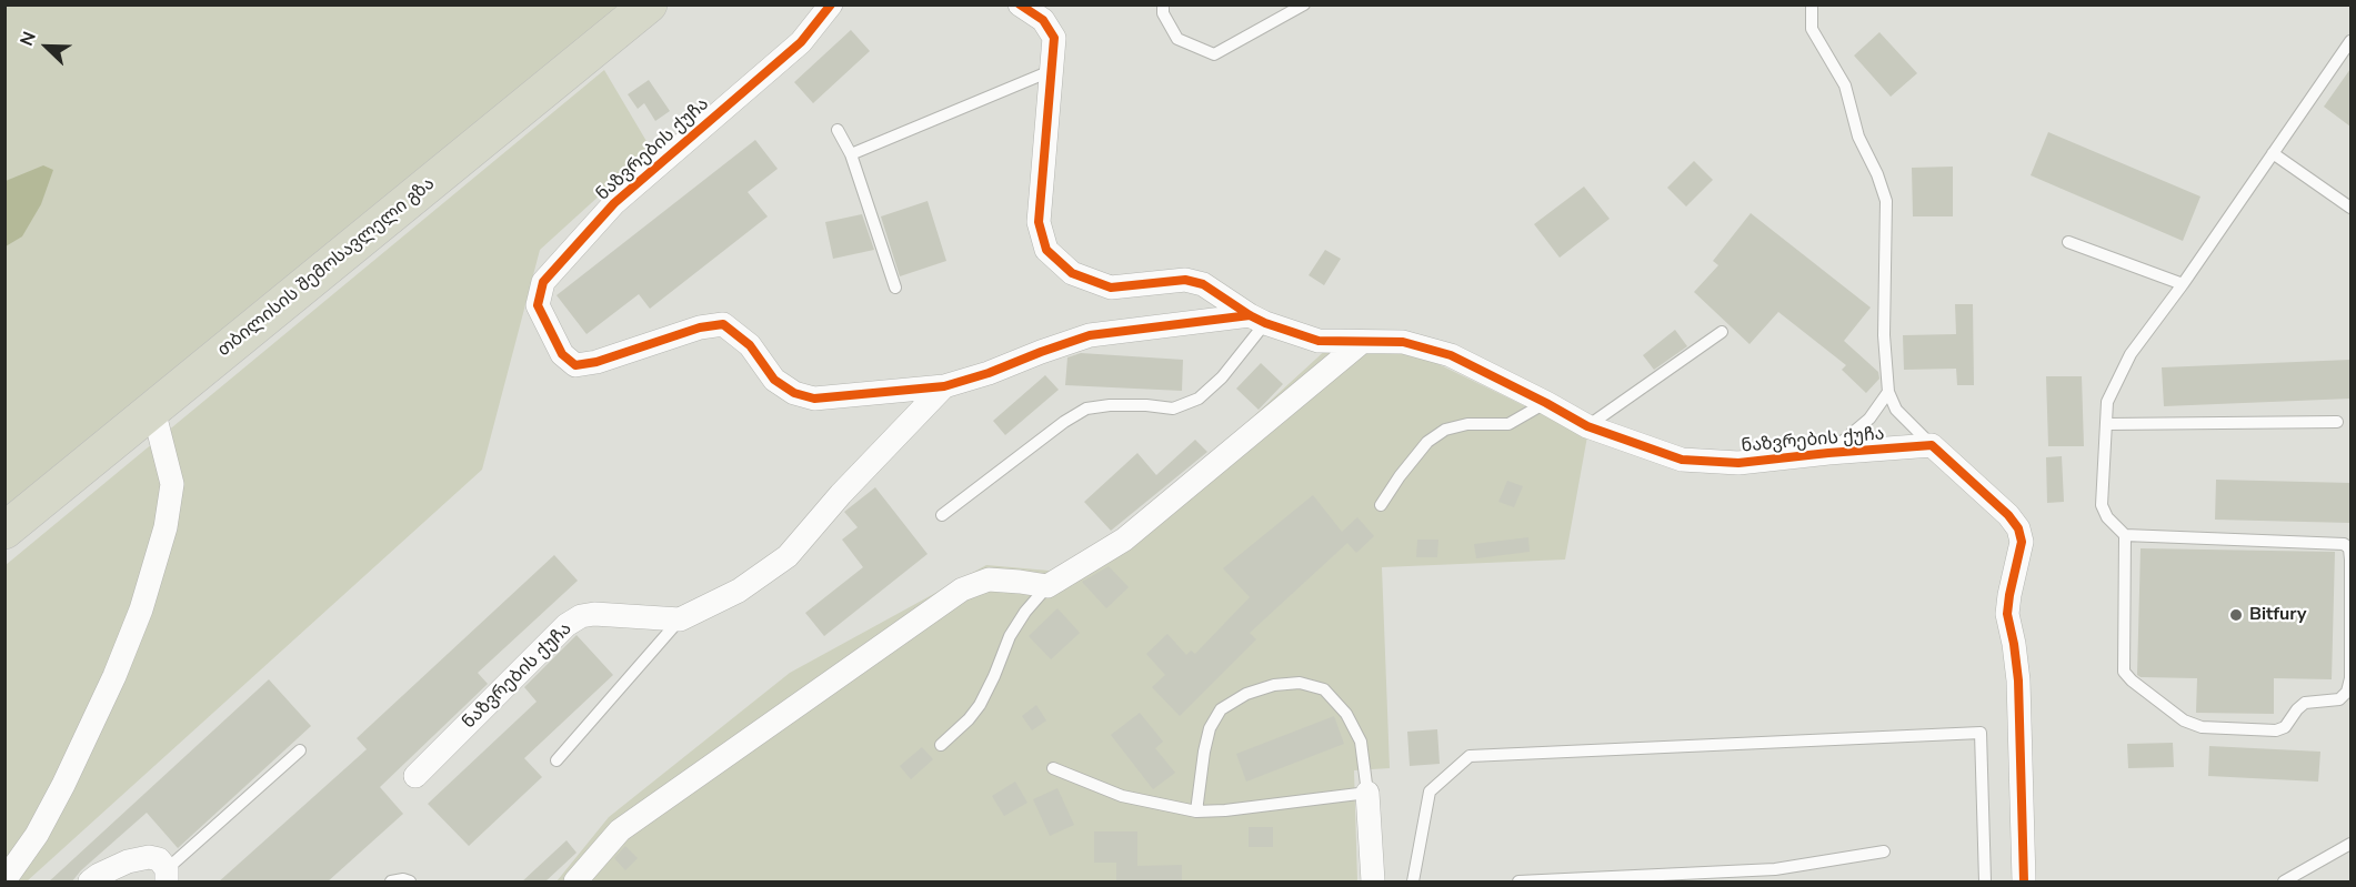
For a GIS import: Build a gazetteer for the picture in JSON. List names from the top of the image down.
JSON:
{
  "streets": {
    "highway": ["თბილისის შემოსავლელი გზა"],
    "street": ["ნაზვრების ქუჩა"]
  },
  "places": ["Bitfury"],
  "north": "top left"
}
